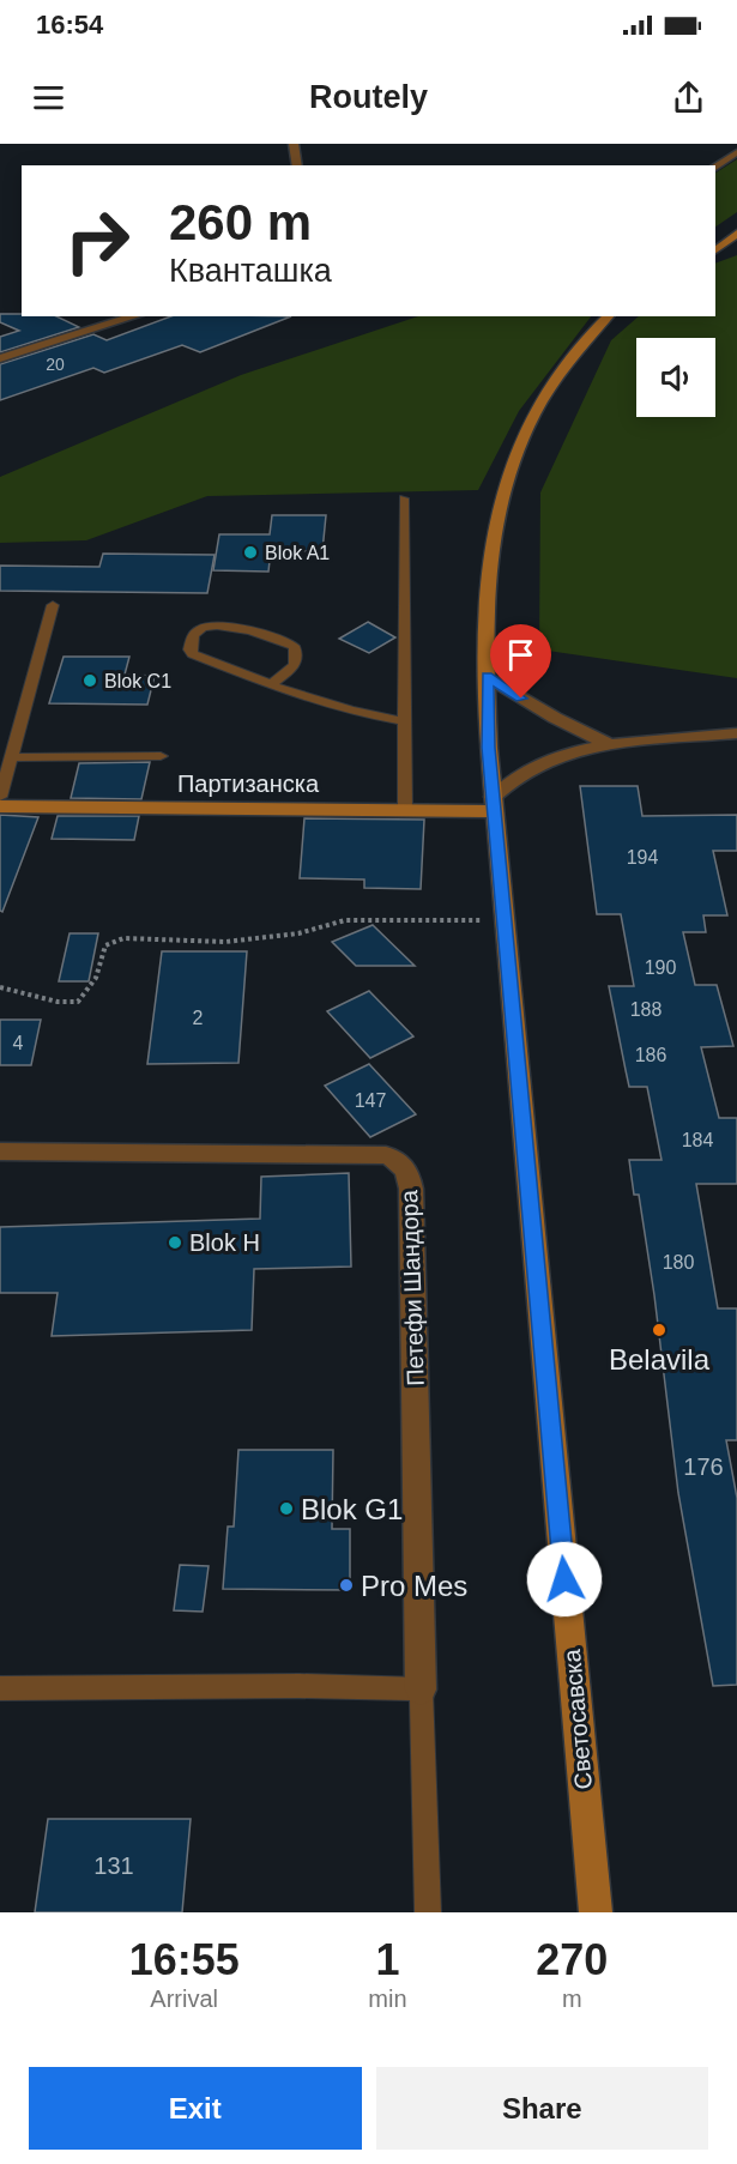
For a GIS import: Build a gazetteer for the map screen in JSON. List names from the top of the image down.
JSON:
{
  "streets": {
    "main road": ["Партизанска", "Светосавска"],
    "street": ["Петефи Шандора"]
  },
  "crossings": [
    ["Партизанска", "Светосавска"]
  ],
  "places": [
    "Blok A1",
    "Blok C1",
    "Blok H",
    "Belavila",
    "Blok G1",
    "Pro Mes"
  ],
  "house_numbers": [
    "20",
    "194",
    "190",
    "188",
    "2",
    "4",
    "186",
    "147",
    "184",
    "180",
    "176",
    "131"
  ],
  "page": {
    "status": "16:54",
    "header": "Routely",
    "turn": ["260 m", "Кванташка"],
    "eta": [
      "16:55",
      "Arrival",
      "1",
      "min",
      "270",
      "m"
    ],
    "buttons": ["Exit", "Share"]
  }
}
